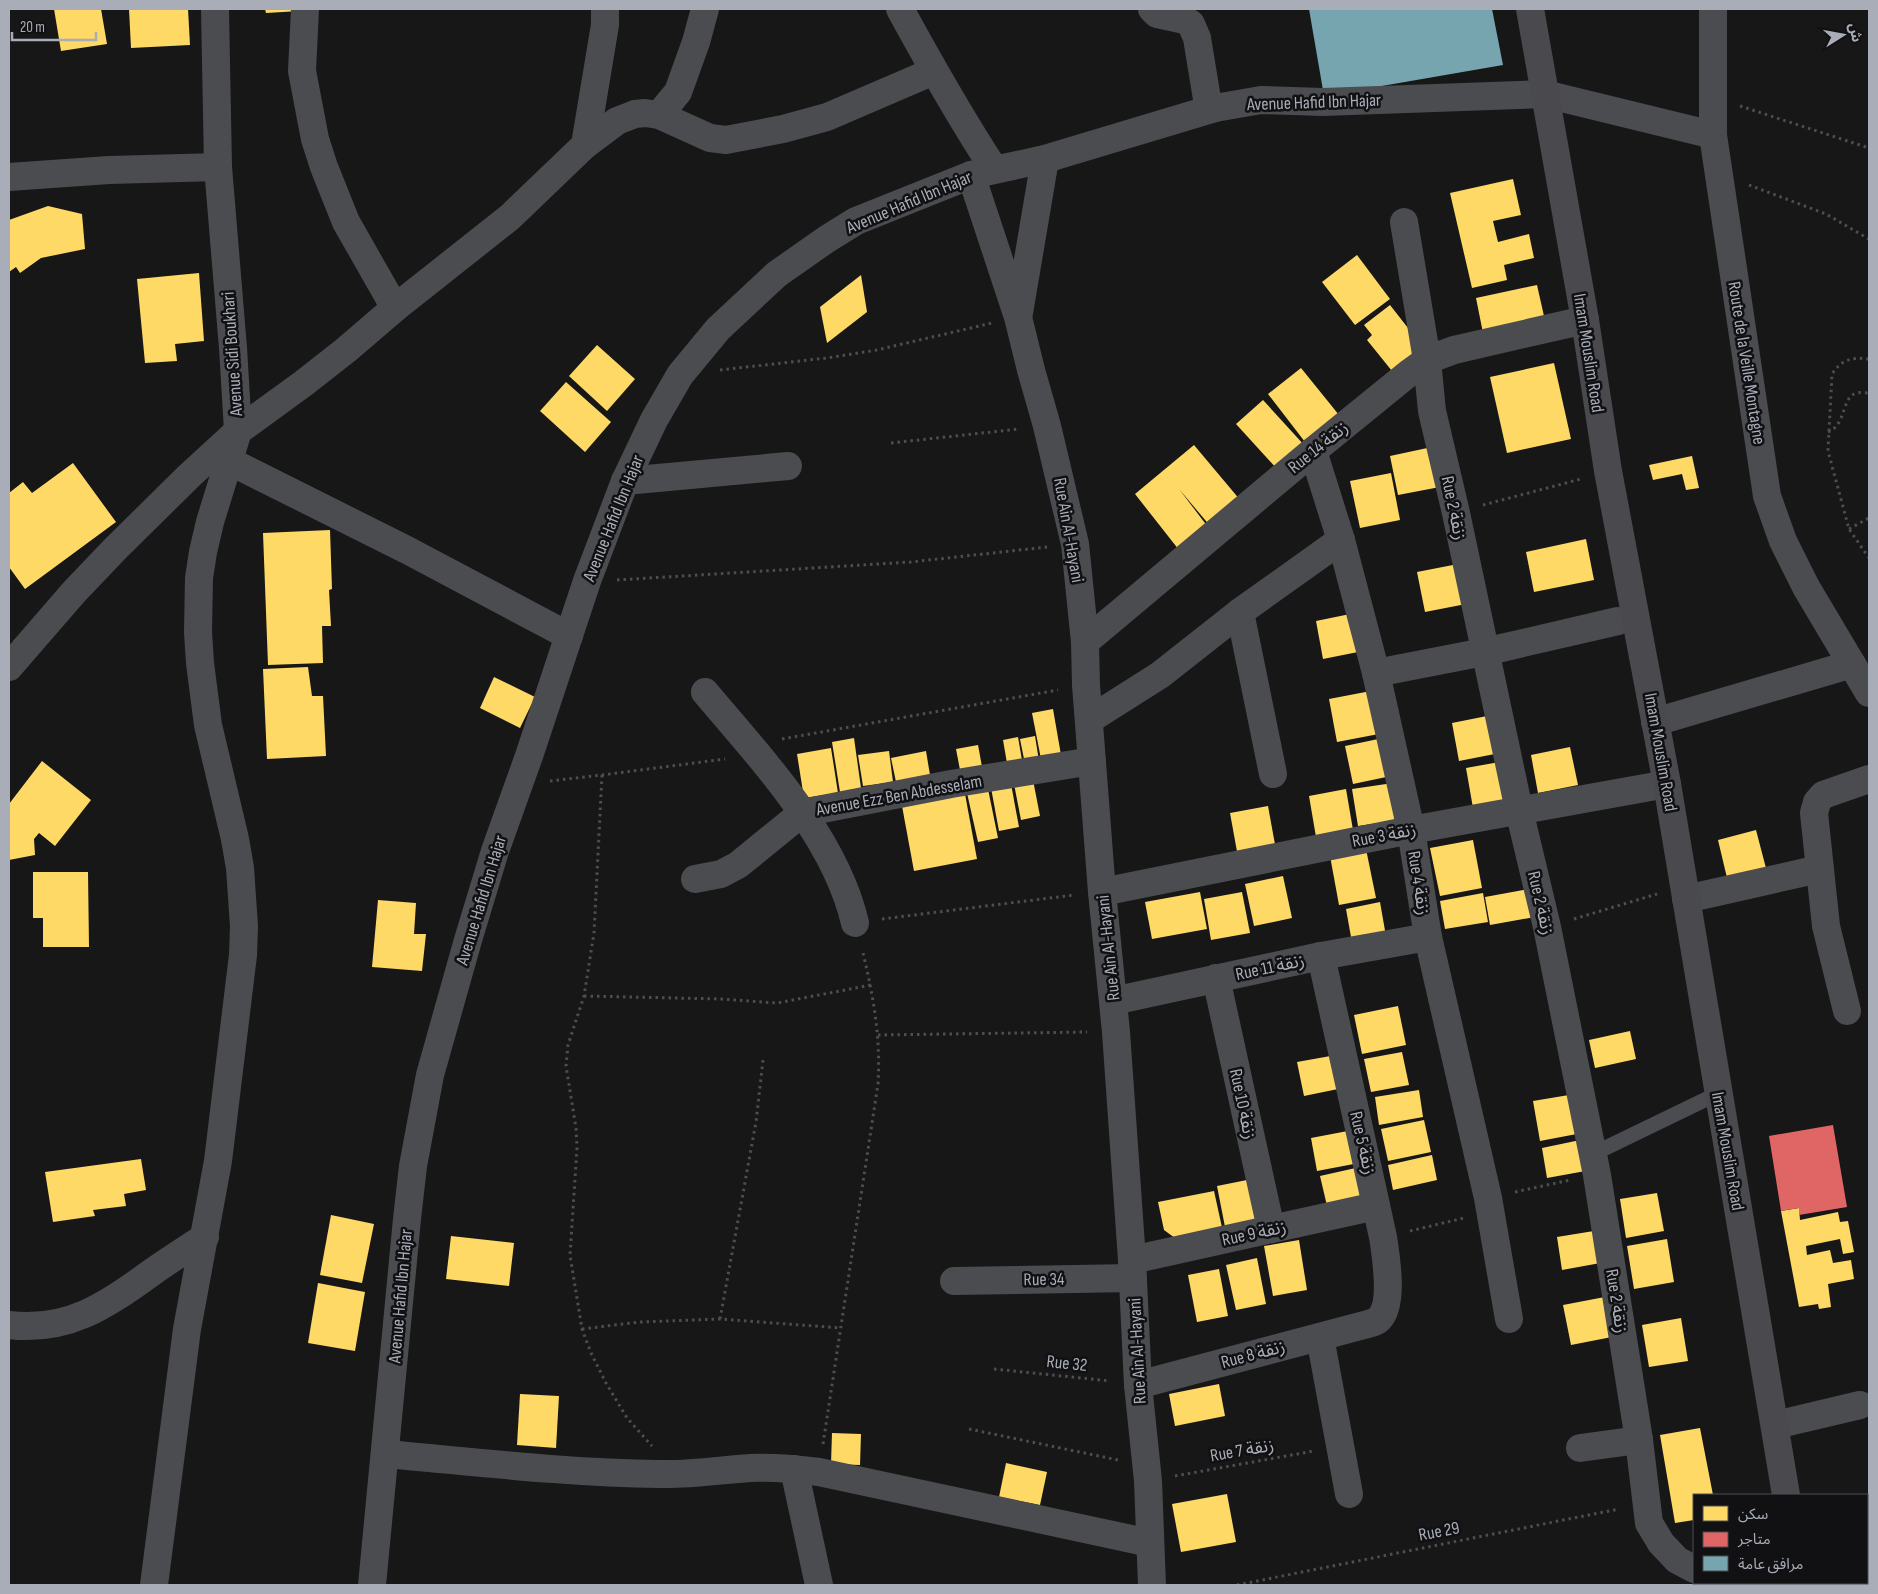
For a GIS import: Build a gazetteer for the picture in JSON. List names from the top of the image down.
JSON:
{
  "streets": {
    "main road": ["Imam Mouslim Road"],
    "street": [
      "Avenue Hafid Ibn Hajar",
      "Avenue Sidi Boukhari",
      "Route de la Veille Montagne",
      "Rue 14 زنقة",
      "Rue 2 زنقة",
      "Rue Ain Al-Hayani",
      "Avenue Ezz Ben Abdesselam",
      "Rue 3 زنقة",
      "Rue 4 زنقة",
      "Rue 11 زنقة",
      "Rue 10 زنقة",
      "Rue 5 زنقة",
      "Rue 9 زنقة",
      "Rue 34",
      "Rue 8 زنقة"
    ],
    "path": ["Rue 32", "Rue 7 زنقة", "Rue 29"]
  },
  "crossings": [
    ["Avenue Hafid Ibn Hajar", "Imam Mouslim Road"],
    ["Avenue Hafid Ibn Hajar", "Route de la Veille Montagne"],
    ["Avenue Hafid Ibn Hajar", "Rue Ain Al-Hayani"],
    ["Imam Mouslim Road", "Rue 14 زنقة"],
    ["Imam Mouslim Road", "Rue 3 زنقة"],
    ["Rue 14 زنقة", "Rue 2 زنقة"],
    ["Rue 14 زنقة", "Rue Ain Al-Hayani"],
    ["Rue 14 زنقة", "Rue 4 زنقة"],
    ["Rue 2 زنقة", "Rue 3 زنقة"],
    ["Rue 2 زنقة", "Rue 29"],
    ["Rue Ain Al-Hayani", "Avenue Ezz Ben Abdesselam"],
    ["Rue Ain Al-Hayani", "Rue 3 زنقة"],
    ["Rue Ain Al-Hayani", "Rue 11 زنقة"],
    ["Rue Ain Al-Hayani", "Rue 9 زنقة"],
    ["Rue Ain Al-Hayani", "Rue 34"],
    ["Rue Ain Al-Hayani", "Rue 8 زنقة"],
    ["Rue Ain Al-Hayani", "Rue 32"],
    ["Rue Ain Al-Hayani", "Rue 7 زنقة"],
    ["Rue 3 زنقة", "Rue 4 زنقة"],
    ["Rue 4 زنقة", "Rue 11 زنقة"],
    ["Rue 11 زنقة", "Rue 10 زنقة"],
    ["Rue 11 زنقة", "Rue 5 زنقة"],
    ["Rue 10 زنقة", "Rue 9 زنقة"],
    ["Rue 5 زنقة", "Rue 9 زنقة"],
    ["Rue 5 زنقة", "Rue 8 زنقة"],
    ["Rue 9 زنقة", "Rue 34"],
    ["Rue 8 زنقة", "Rue 32"]
  ],
  "legend": ["سكن", "متاجر", "مرافق عامة"],
  "scale_bar": "20 m",
  "north": "right"
}
